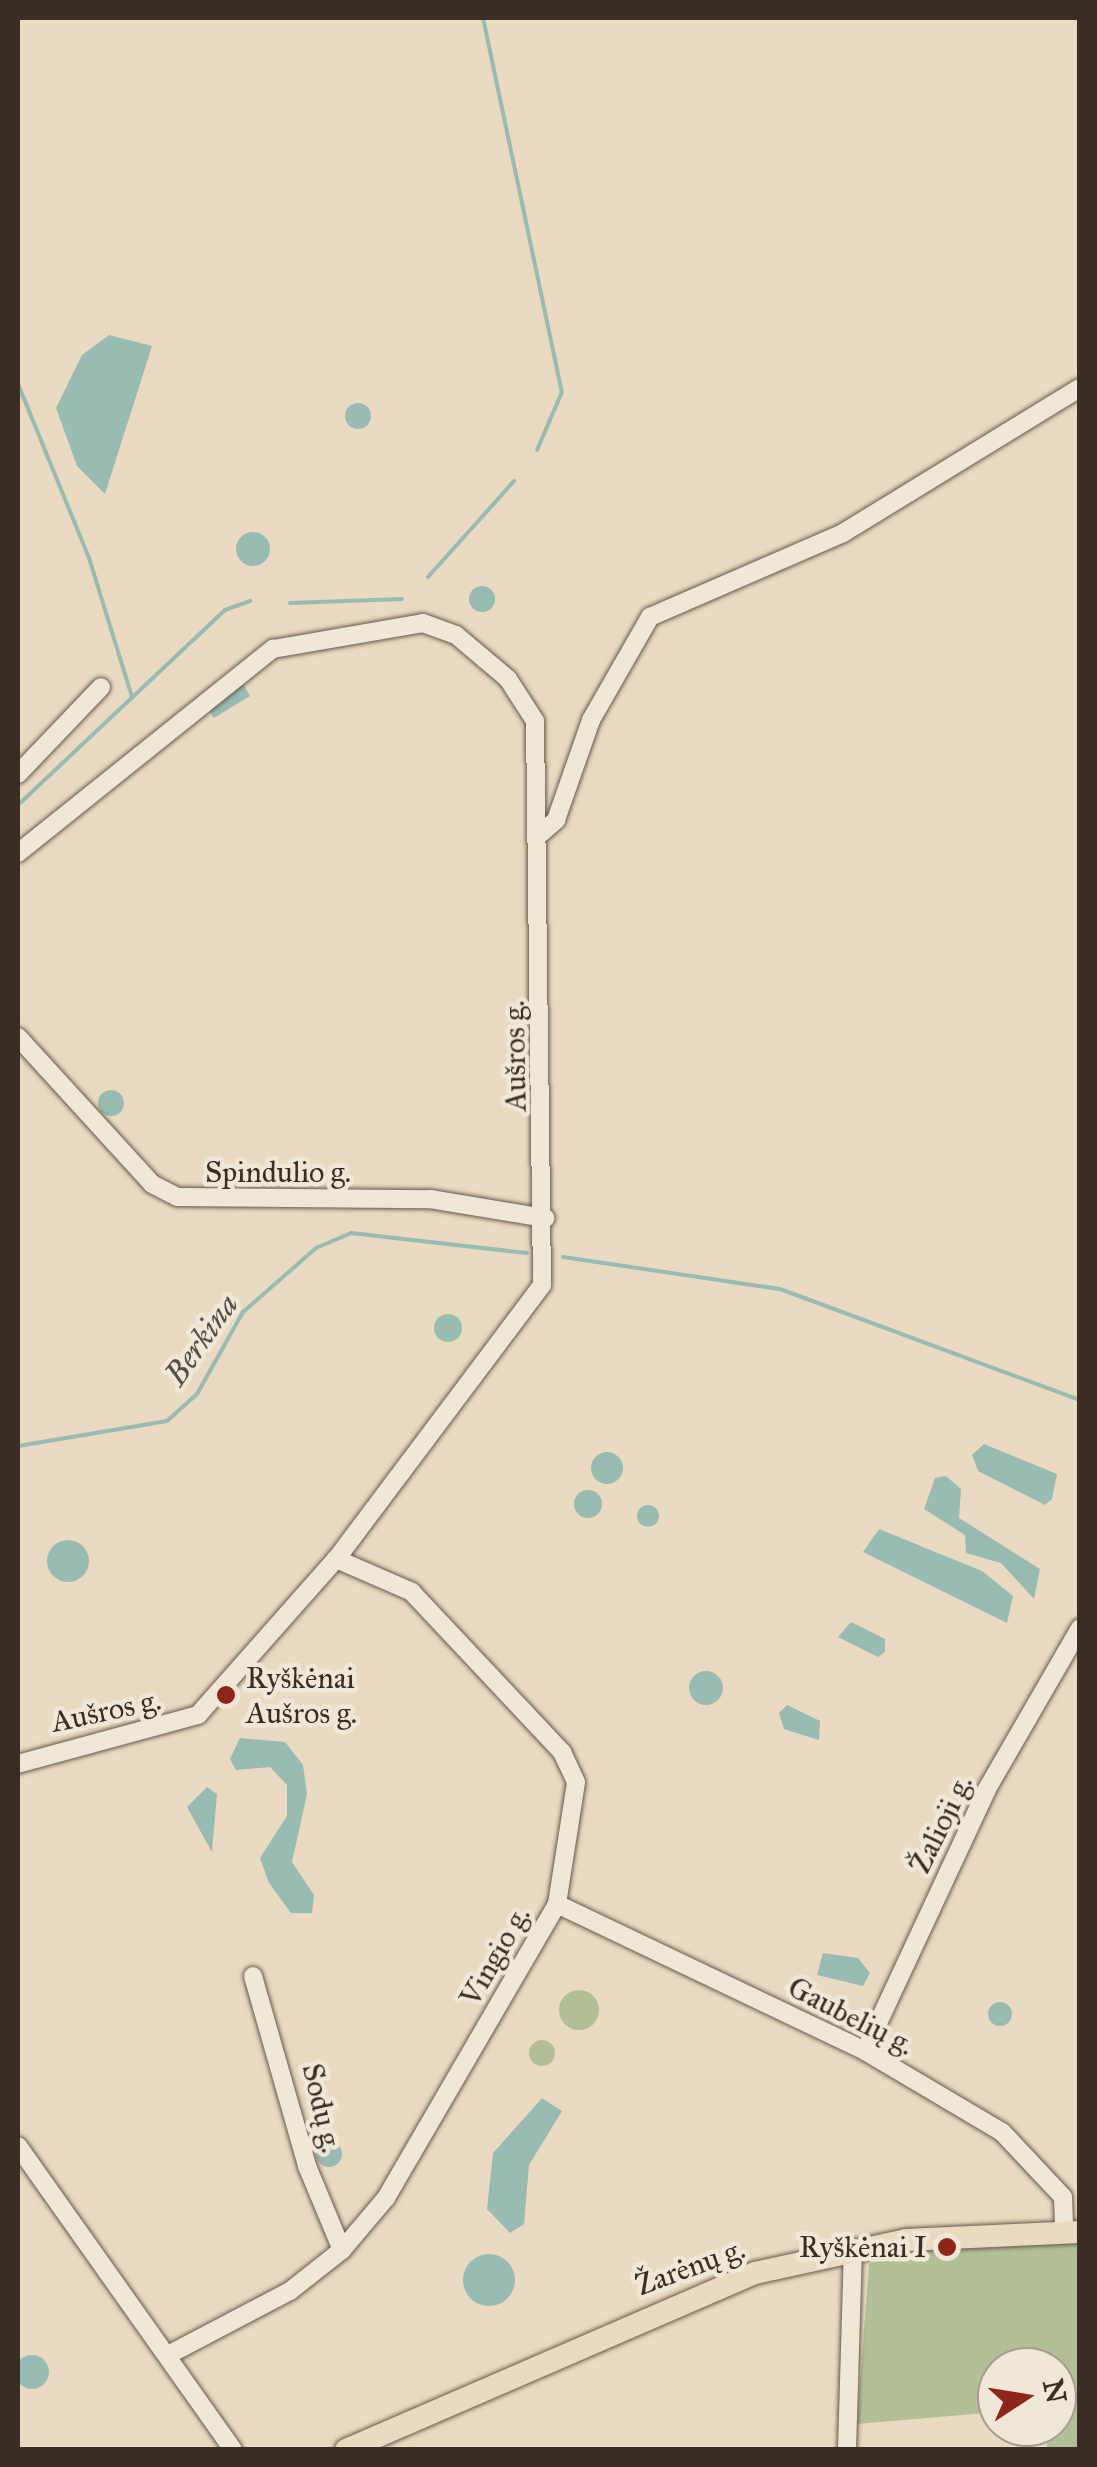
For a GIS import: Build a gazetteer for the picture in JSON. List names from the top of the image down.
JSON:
{
  "streets": {
    "main road": ["Žarėnų g."],
    "street": [
      "Aušros g.",
      "Spindulio g.",
      "Žalioji g.",
      "Vingio g.",
      "Gaubelių g.",
      "Sodų g."
    ]
  },
  "crossings": [
    ["Aušros g.", "Spindulio g."],
    ["Aušros g.", "Vingio g."],
    ["Žalioji g.", "Gaubelių g."],
    ["Vingio g.", "Gaubelių g."],
    ["Vingio g.", "Sodų g."],
    ["Gaubelių g.", "Žarėnų g."]
  ],
  "water": ["Berkina"],
  "places": ["Ryškėnai Aušros g.", "Ryškėnai I"],
  "north": "right"
}
